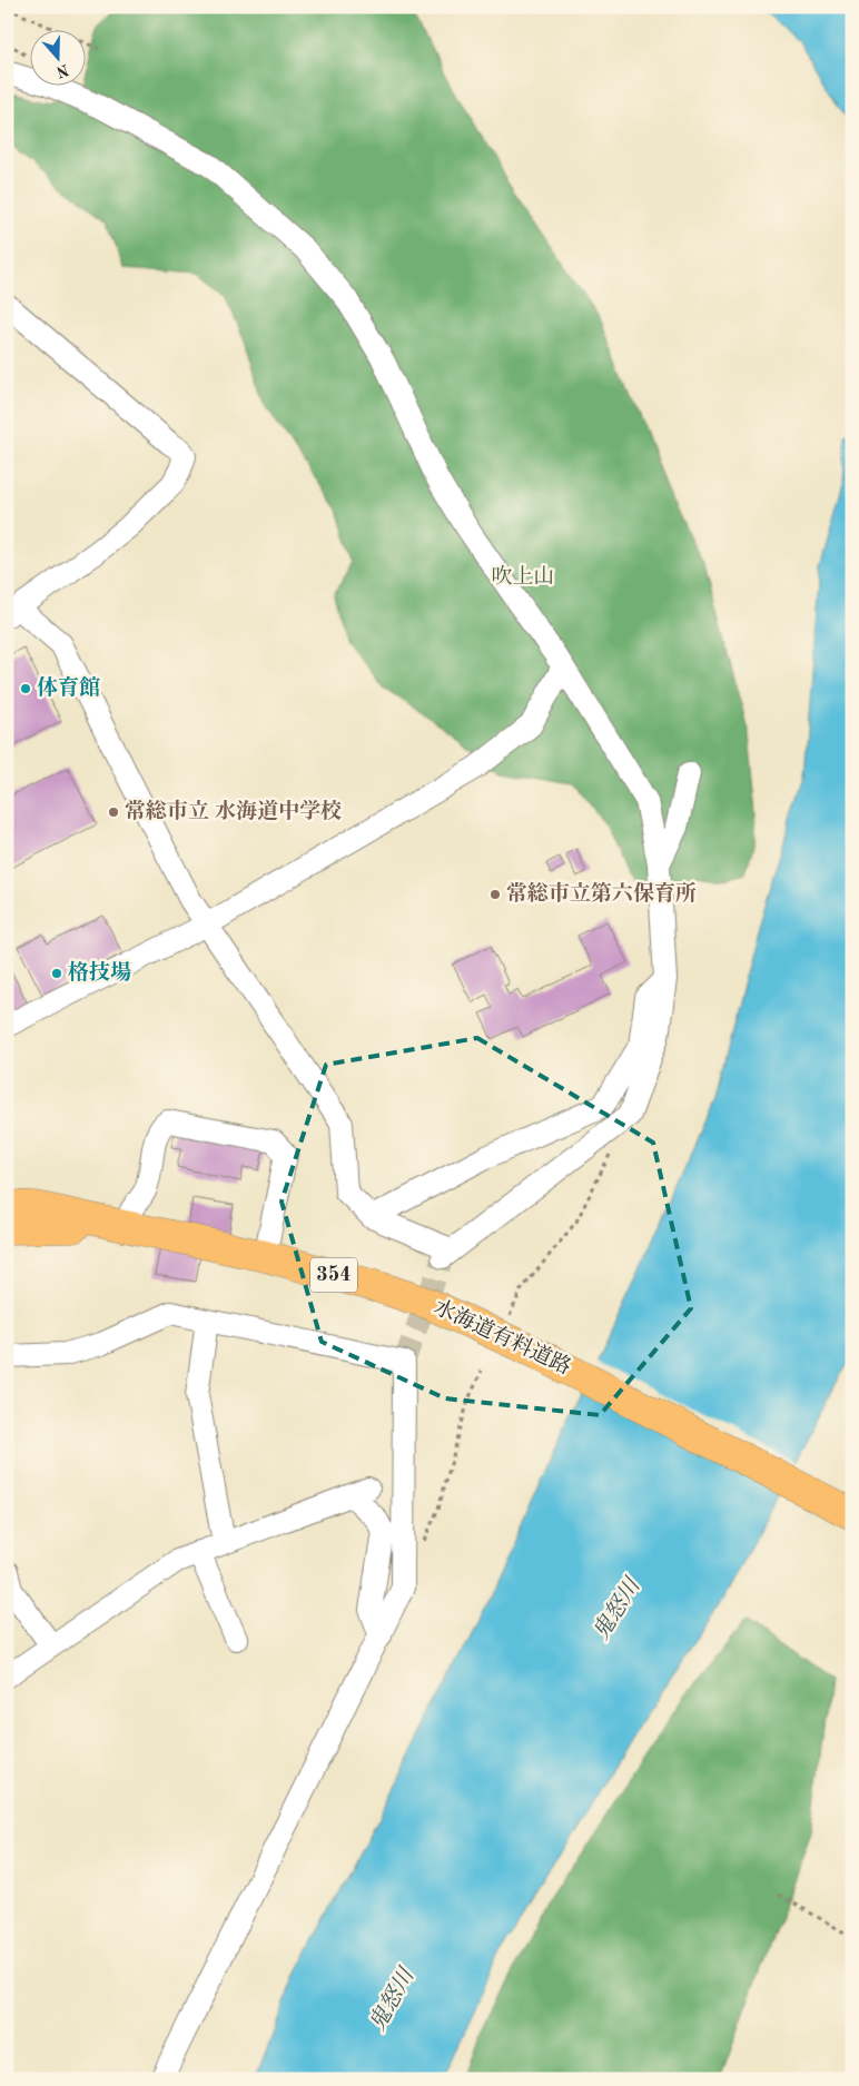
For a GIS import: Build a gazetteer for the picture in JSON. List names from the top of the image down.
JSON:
{
  "streets": {
    "highway": ["354", "水海道有料道路"]
  },
  "water": ["鬼怒川"],
  "parks": ["吹上山"],
  "places": [
    "体育館",
    "常総市立 水海道中学校",
    "常総市立第六保育所",
    "格技場"
  ],
  "north": "bottom"
}
